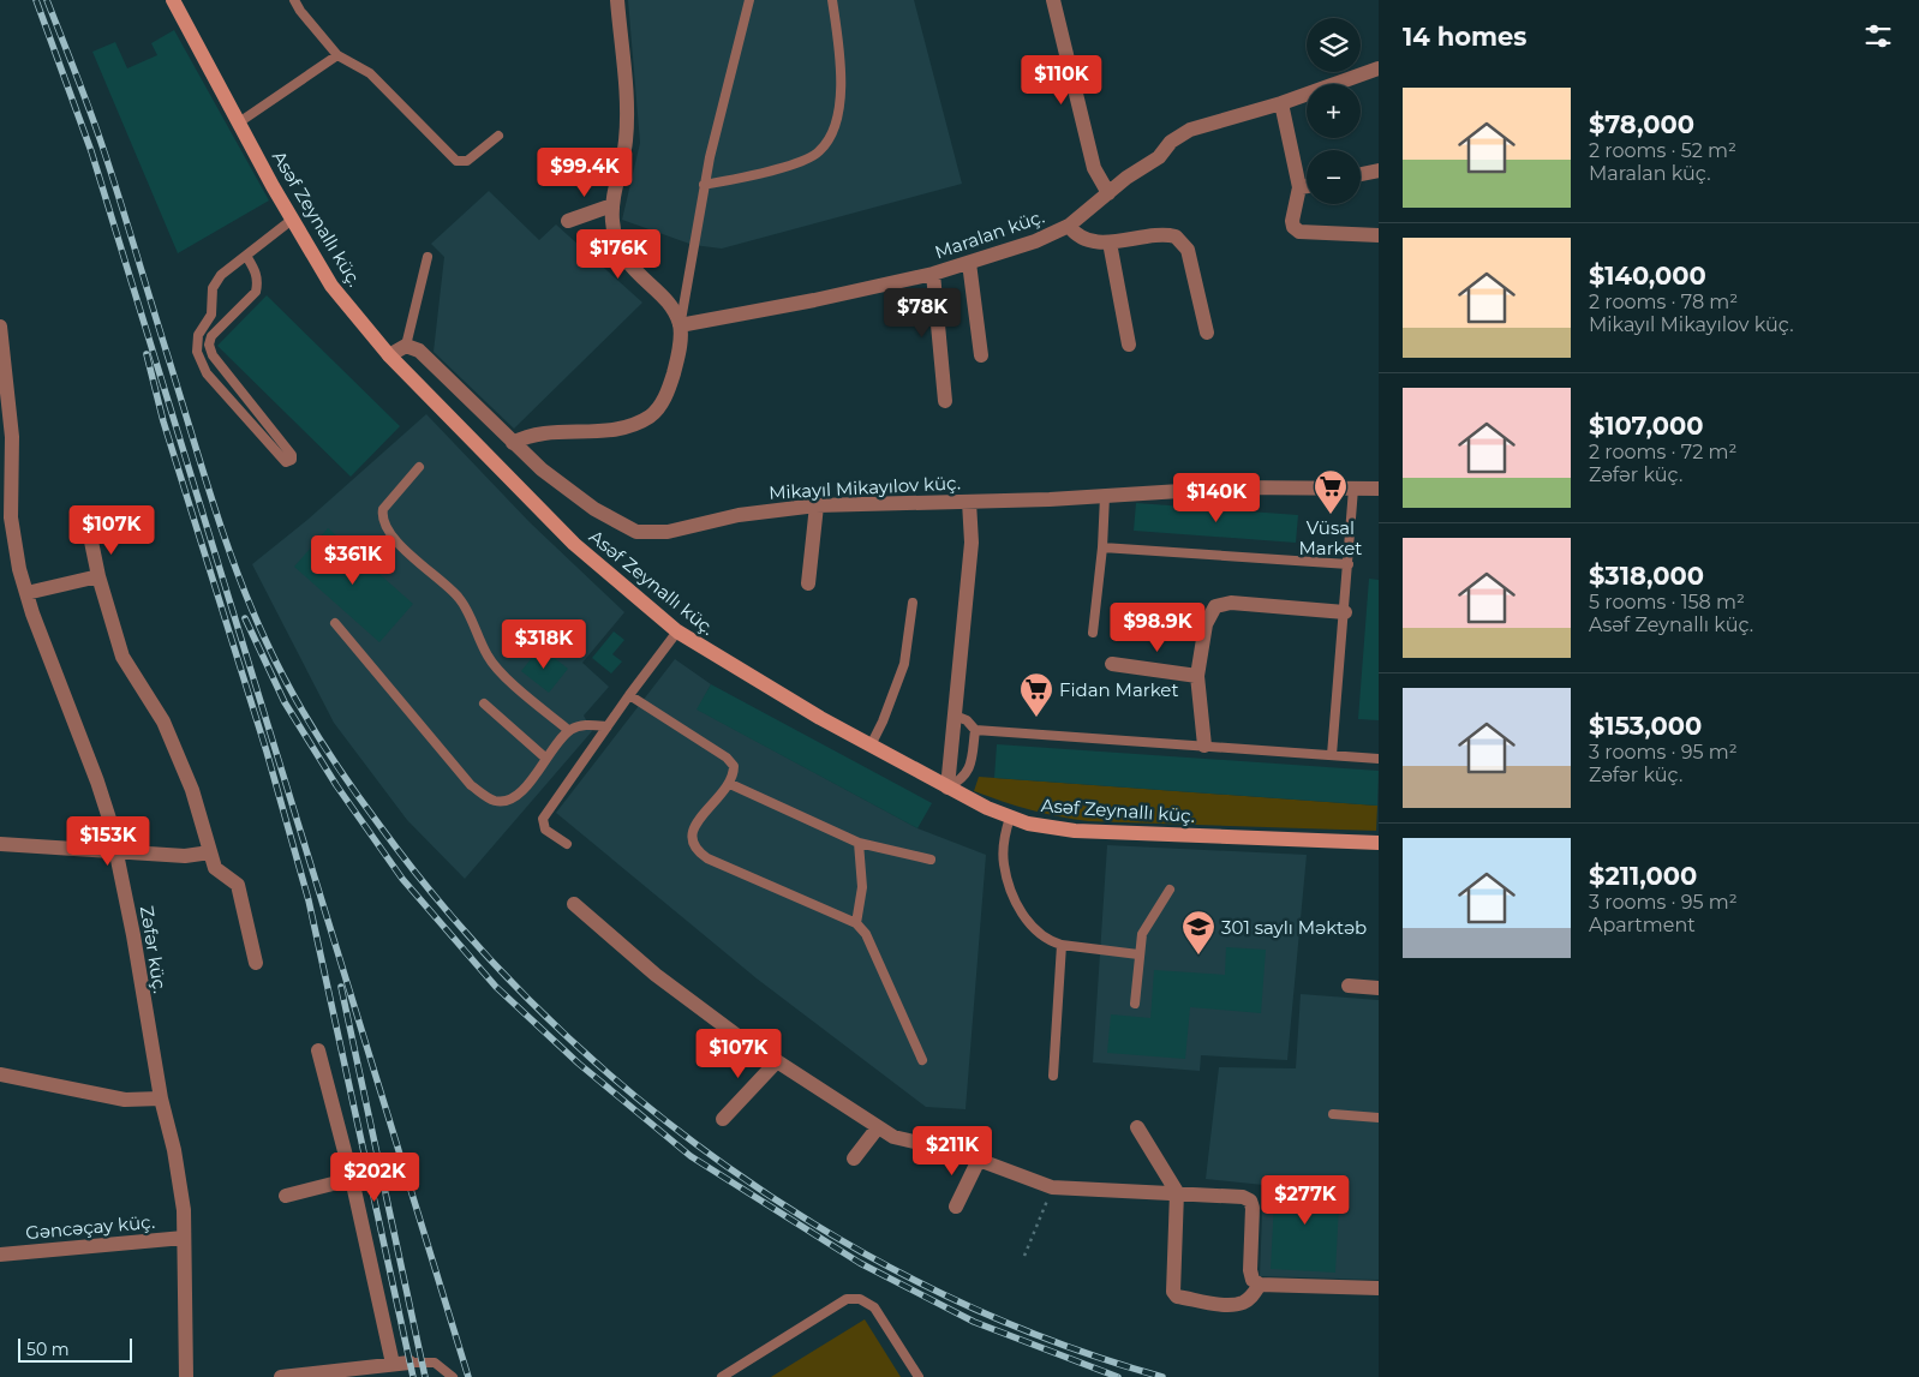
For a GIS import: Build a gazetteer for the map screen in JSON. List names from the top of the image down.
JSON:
{
  "streets": {
    "main road": ["Asəf Zeynallı küç."],
    "street": [
      "Maralan küç.",
      "Mikayıl Mikayılov küç.",
      "Zəfər küç.",
      "Gəncəçay küç."
    ]
  },
  "crossings": [
    ["Zəfər küç.", "Gəncəçay küç."]
  ],
  "places": {
    "supermarket": ["Vüsal Market", "Fidan Market"],
    "school or university": ["301 saylı Məktəb"]
  },
  "scale_bar": "50 m",
  "page": {
    "heading": "14 homes",
    "map_buttons": ["+", "−"],
    "price": [
      "$110K",
      "$99.4K",
      "$176K",
      "$78K",
      "$140K",
      "$107K",
      "$361K",
      "$98.9K",
      "$318K",
      "$153K",
      "$107K",
      "$211K",
      "$202K",
      "$277K"
    ],
    "list": [
      {
        "name": "$78,000",
        "note": "2 rooms · 52 m² · Maralan küç."
      },
      {
        "name": "$140,000",
        "note": "2 rooms · 78 m² · Mikayıl Mikayılov küç."
      },
      {
        "name": "$107,000",
        "note": "2 rooms · 72 m² · Zəfər küç."
      },
      {
        "name": "$318,000",
        "note": "5 rooms · 158 m² · Asəf Zeynallı küç."
      },
      {
        "name": "$153,000",
        "note": "3 rooms · 95 m² · Zəfər küç."
      },
      {
        "name": "$211,000",
        "note": "3 rooms · 95 m² · Apartment"
      }
    ],
    "scale": "50 m"
  }
}
